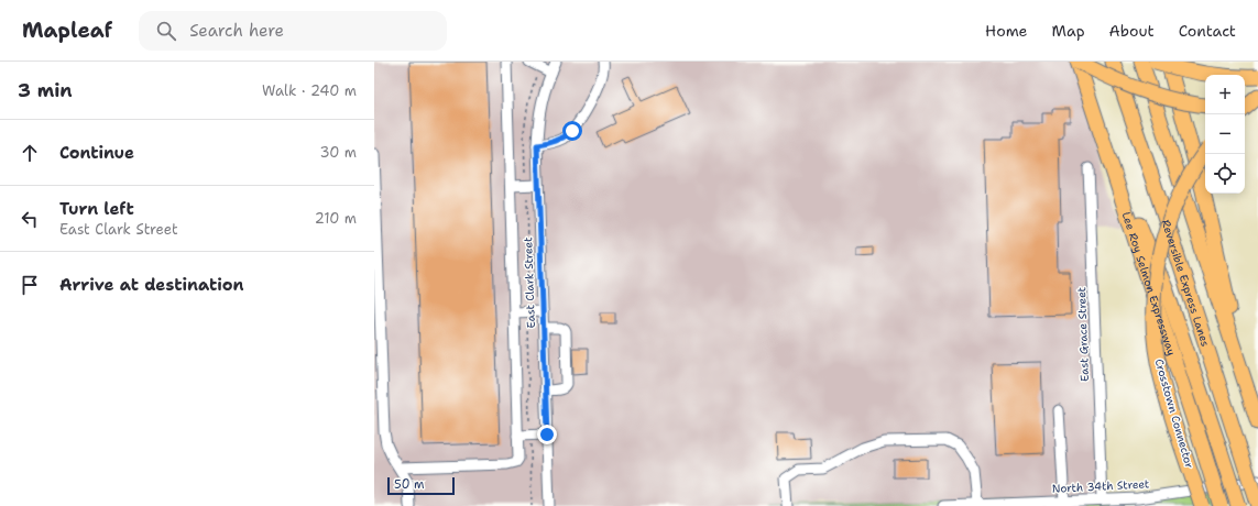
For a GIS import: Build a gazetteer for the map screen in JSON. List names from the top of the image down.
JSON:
{
  "streets": {
    "highway": ["Lee Roy Selmon Expressway", "Reversible Express Lanes", "Crosstown Connector"],
    "street": ["East Clark Street", "East Grace Street", "North 34th Street"]
  },
  "crossings": [
    ["East Grace Street", "North 34th Street"]
  ],
  "scale_bar": "50 m",
  "page": {
    "header": "Mapleaf",
    "search": "Search here",
    "nav": [
      "Home",
      "Map",
      "About",
      "Contact"
    ],
    "heading": ["3 min", "Walk · 240 m"],
    "map_buttons": ["+", "−"],
    "list": [
      ["Continue", "30 m"],
      ["Turn left", "East Clark Street", "210 m"],
      "Arrive at destination"
    ],
    "scale": "50 m"
  }
}
